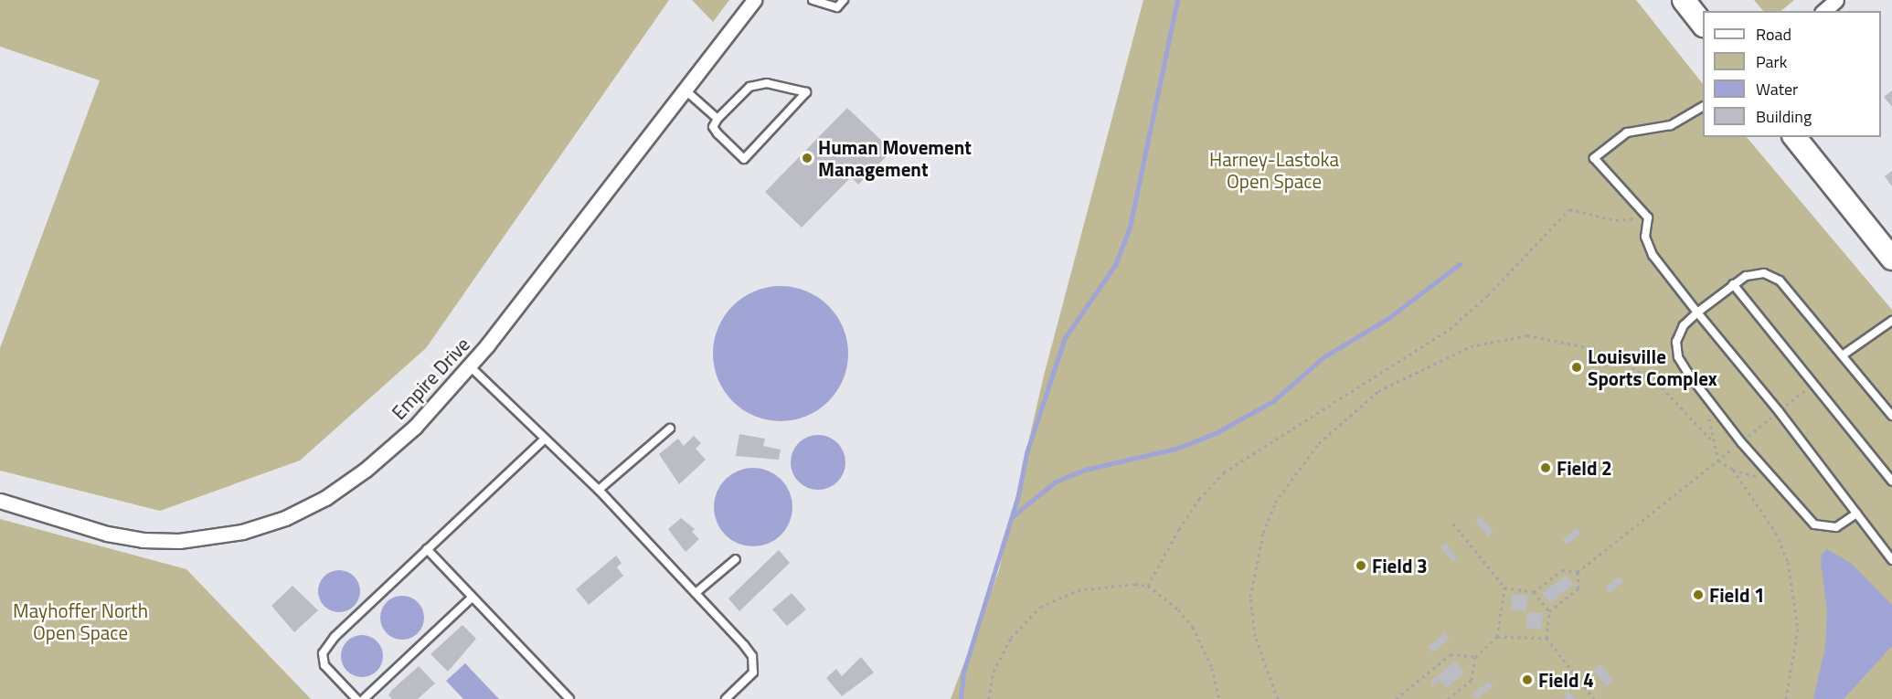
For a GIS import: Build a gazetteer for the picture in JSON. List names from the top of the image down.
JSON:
{
  "streets": {
    "street": ["Empire Drive"]
  },
  "parks": ["Harney-Lastoka Open Space", "Mayhoffer North Open Space"],
  "places": [
    "Human Movement Management",
    "Louisville Sports Complex",
    "Field 2",
    "Field 3",
    "Field 1",
    "Field 4"
  ],
  "legend": [
    "Road",
    "Park",
    "Water",
    "Building"
  ]
}
